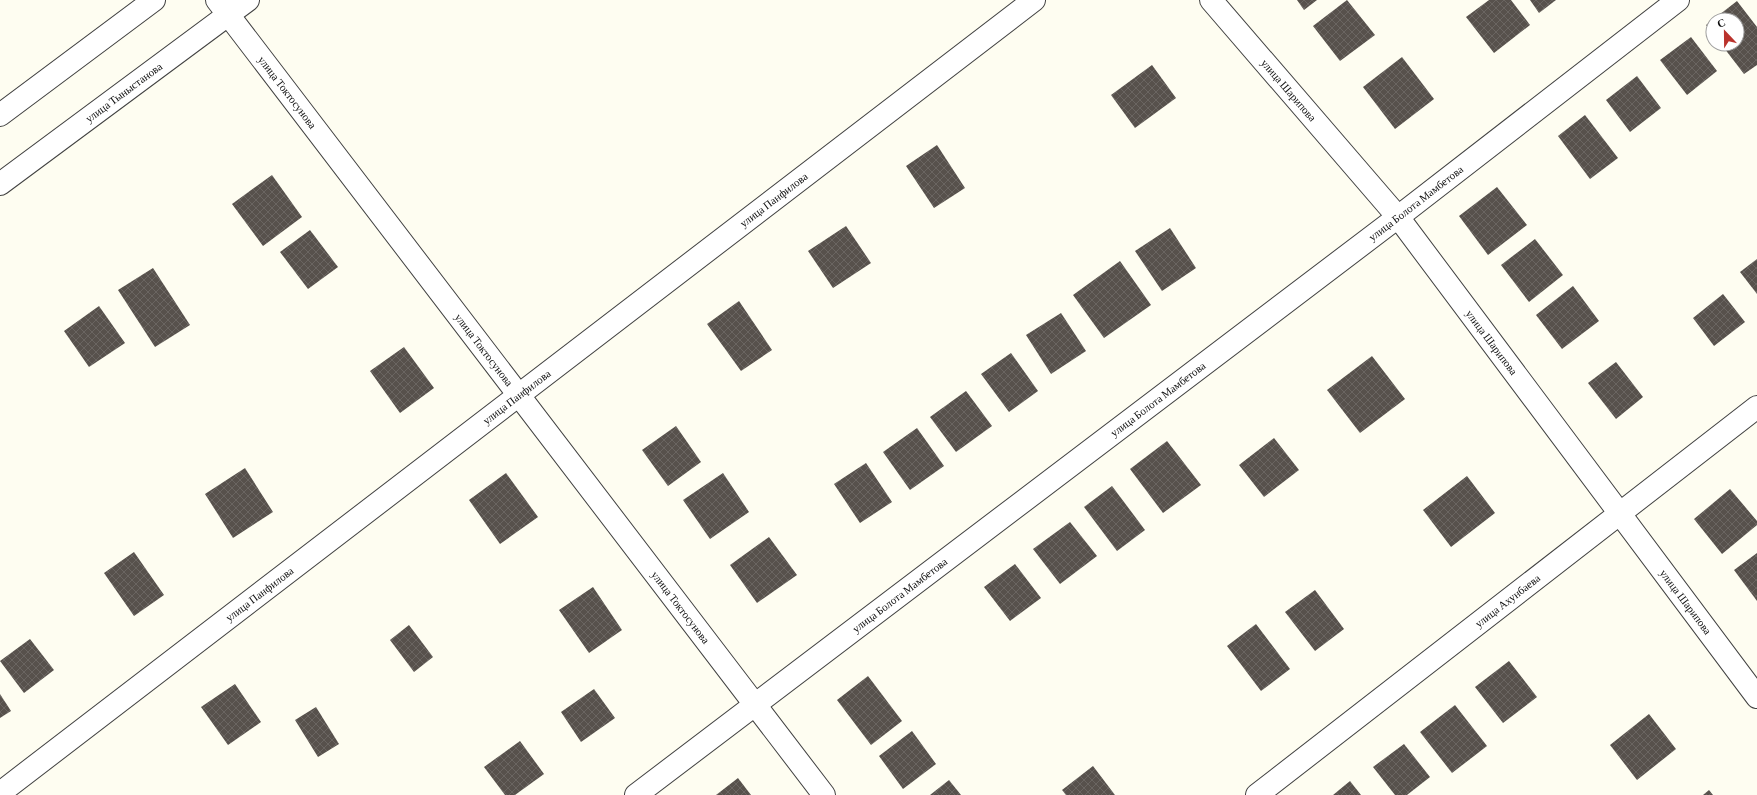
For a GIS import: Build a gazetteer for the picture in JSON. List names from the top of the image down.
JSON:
{
  "streets": {
    "street": [
      "улица Шарипова",
      "улица Тыныстанова",
      "улица Токтосунова",
      "улица Панфилова",
      "улица Болота Мамбетова",
      "улица Ахунбаева"
    ]
  },
  "crossings": [
    ["улица Шарипова", "улица Болота Мамбетова"],
    ["улица Шарипова", "улица Ахунбаева"],
    ["улица Тыныстанова", "улица Токтосунова"],
    ["улица Токтосунова", "улица Панфилова"],
    ["улица Токтосунова", "улица Болота Мамбетова"]
  ],
  "north": "top"
}
